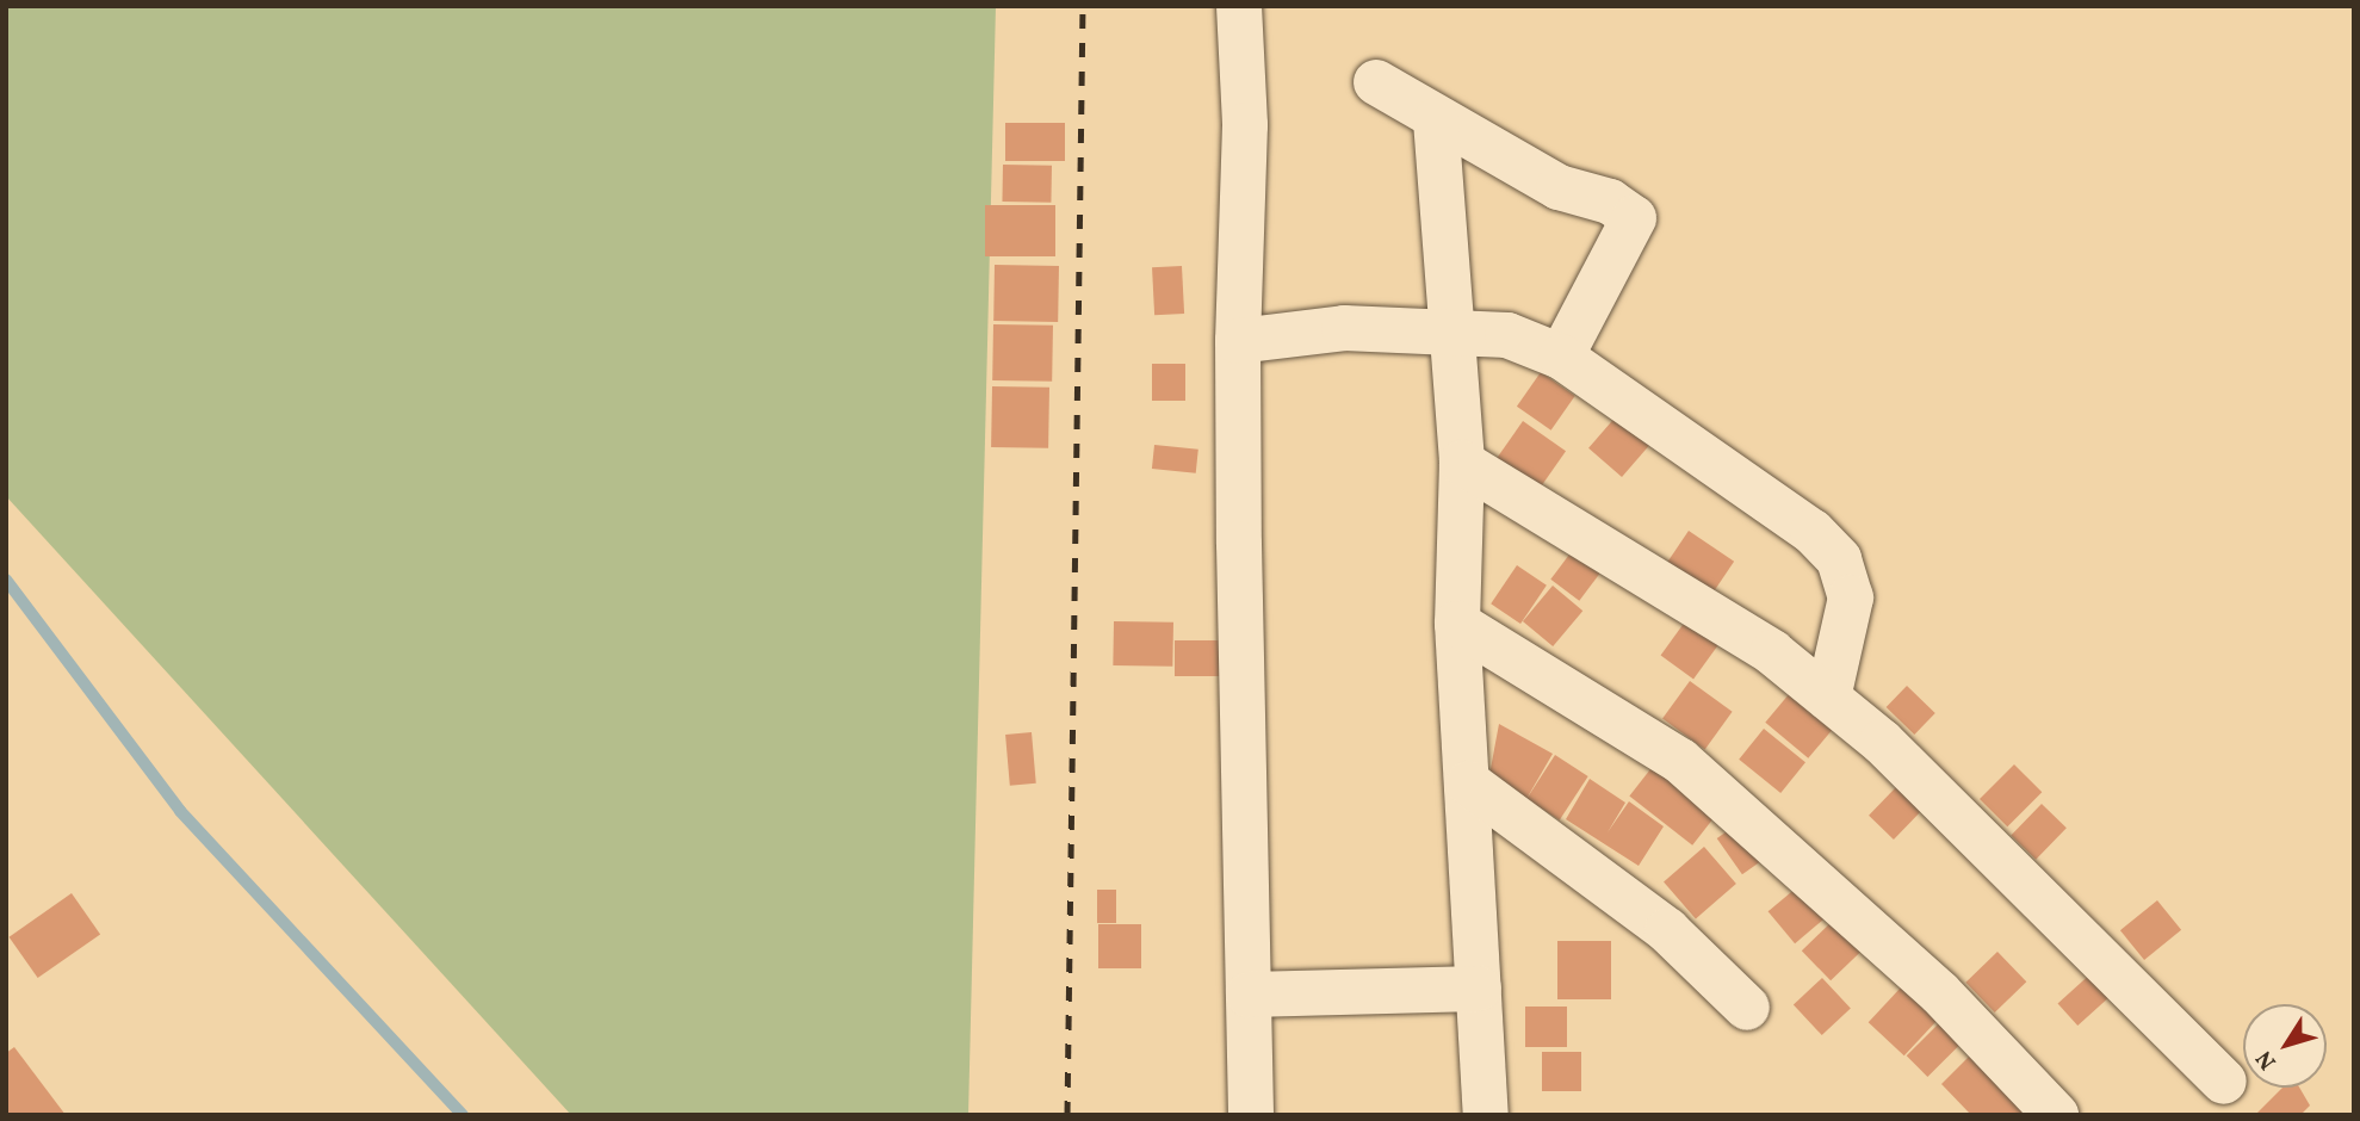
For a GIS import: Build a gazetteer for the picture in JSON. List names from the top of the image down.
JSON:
{
  "north": "bottom left"
}
